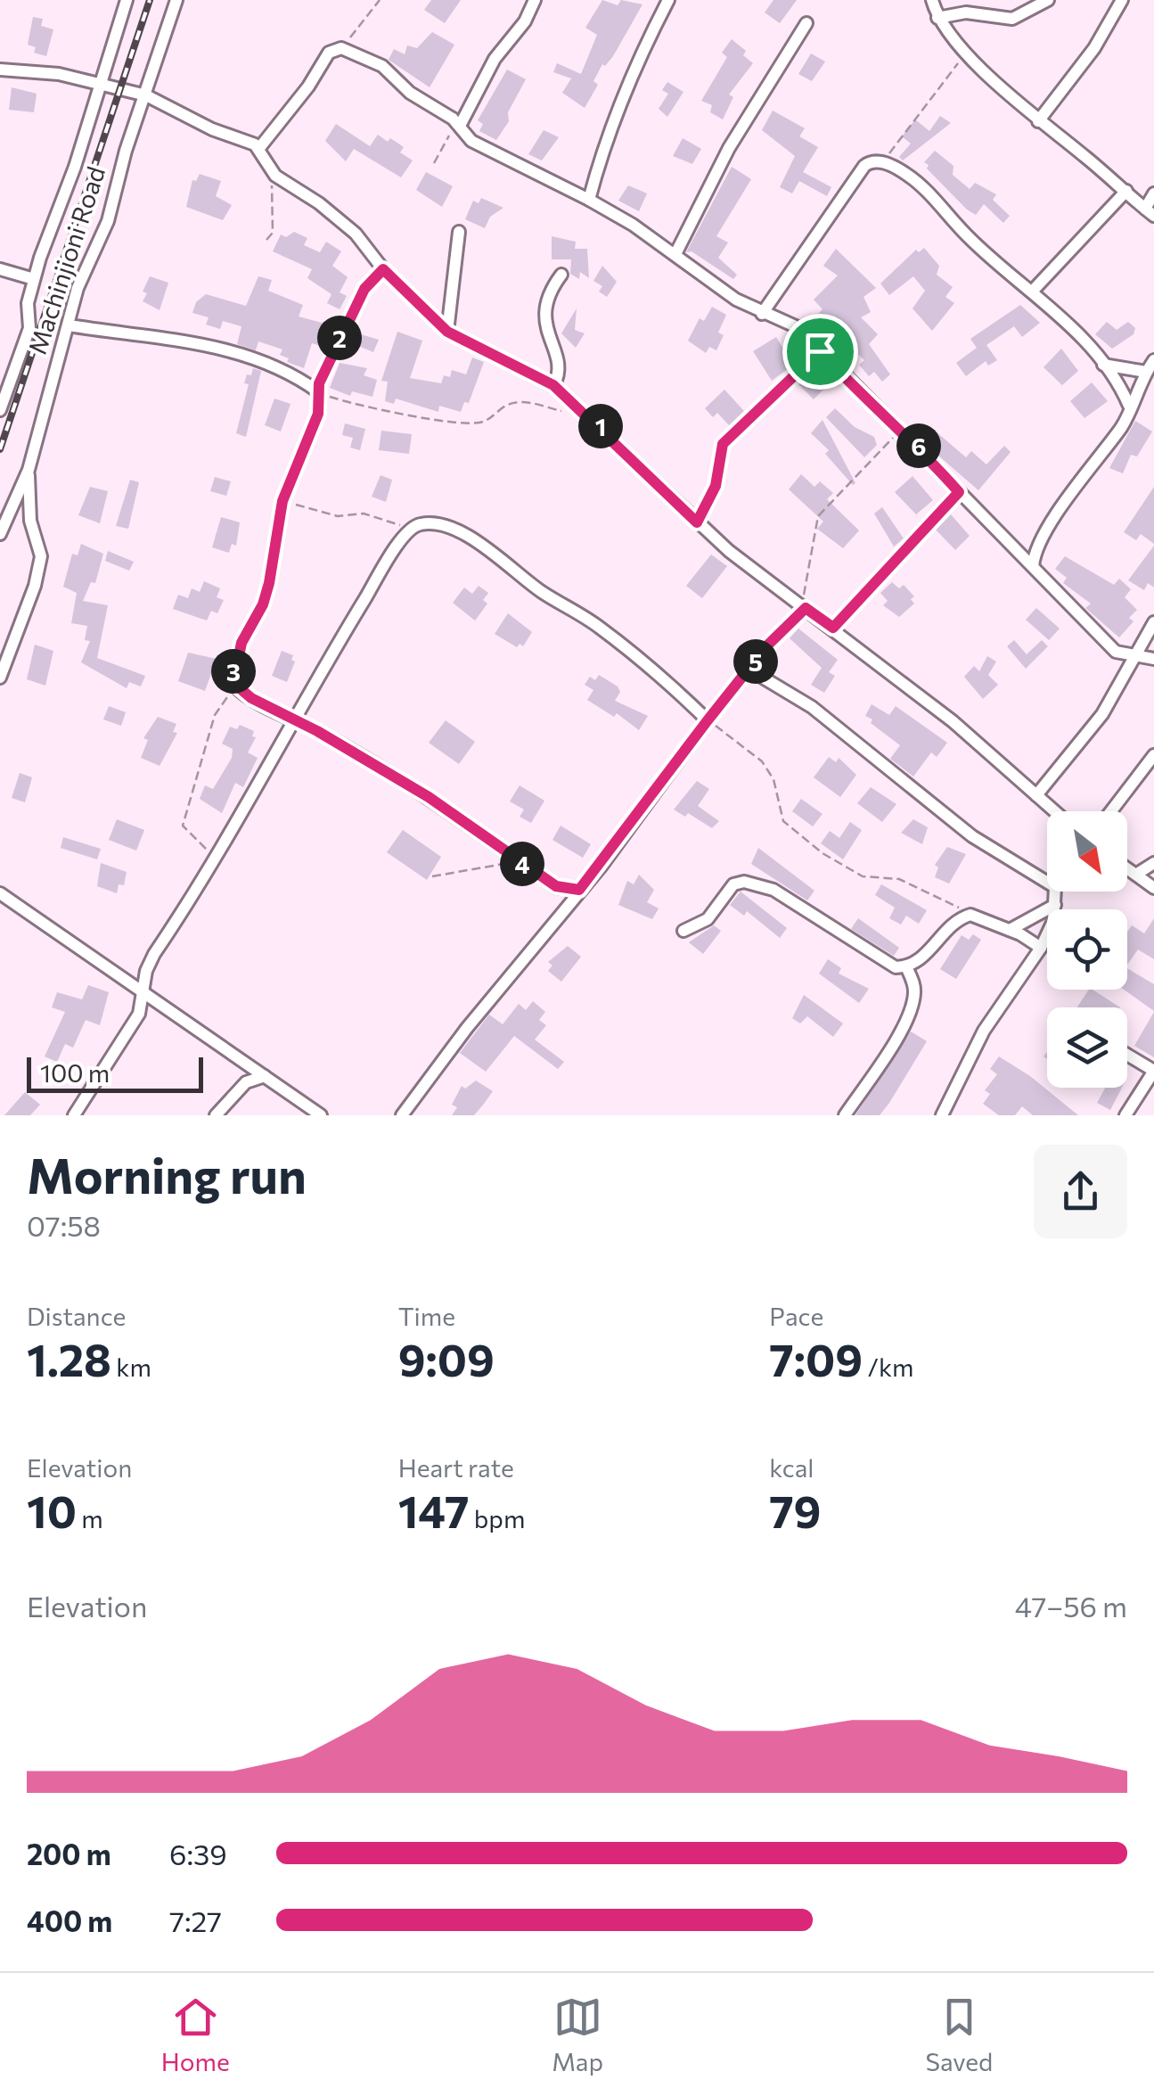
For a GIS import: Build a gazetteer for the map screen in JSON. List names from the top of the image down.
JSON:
{
  "streets": {
    "street": ["Machinjioni Road"]
  },
  "scale_bar": "100 m",
  "north": "bottom right",
  "page": {
    "pins": [
      "2",
      "1",
      "6",
      "5",
      "3",
      "4"
    ],
    "scale": "100 m",
    "heading": ["Morning run", "07:58"],
    "stats": [
      ["Distance", "1.28 km"],
      ["Time", "9:09"],
      ["Pace", "7:09 /km"],
      ["Elevation", "10 m"],
      ["Heart rate", "147 bpm"],
      ["kcal", "79"]
    ],
    "chart": ["Elevation", "47–56 m"],
    "list": [
      {
        "name": "200 m",
        "note": "6:39"
      },
      {
        "name": "400 m",
        "note": "7:27"
      }
    ],
    "tabs": ["Home", "Map", "Saved"]
  }
}
